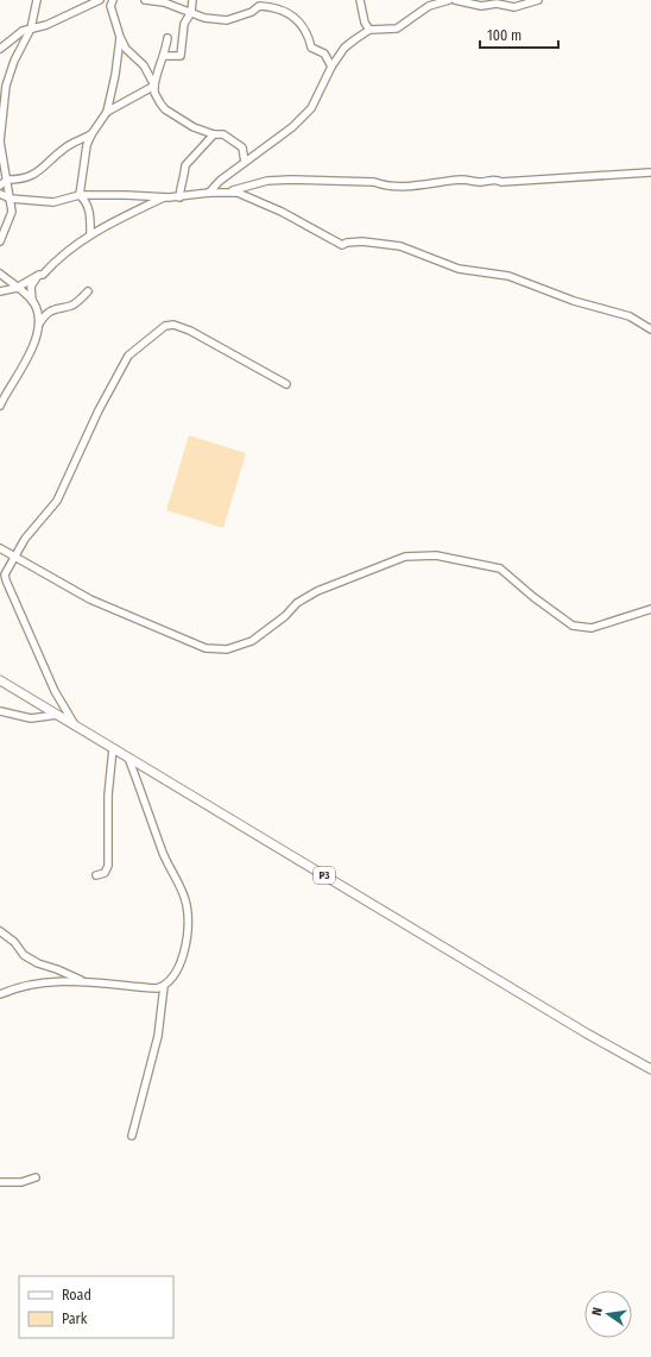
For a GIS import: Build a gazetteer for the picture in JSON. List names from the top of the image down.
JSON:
{
  "streets": {
    "main road": ["P3"]
  },
  "legend": ["Road", "Park"],
  "scale_bar": "100 m",
  "north": "left"
}
